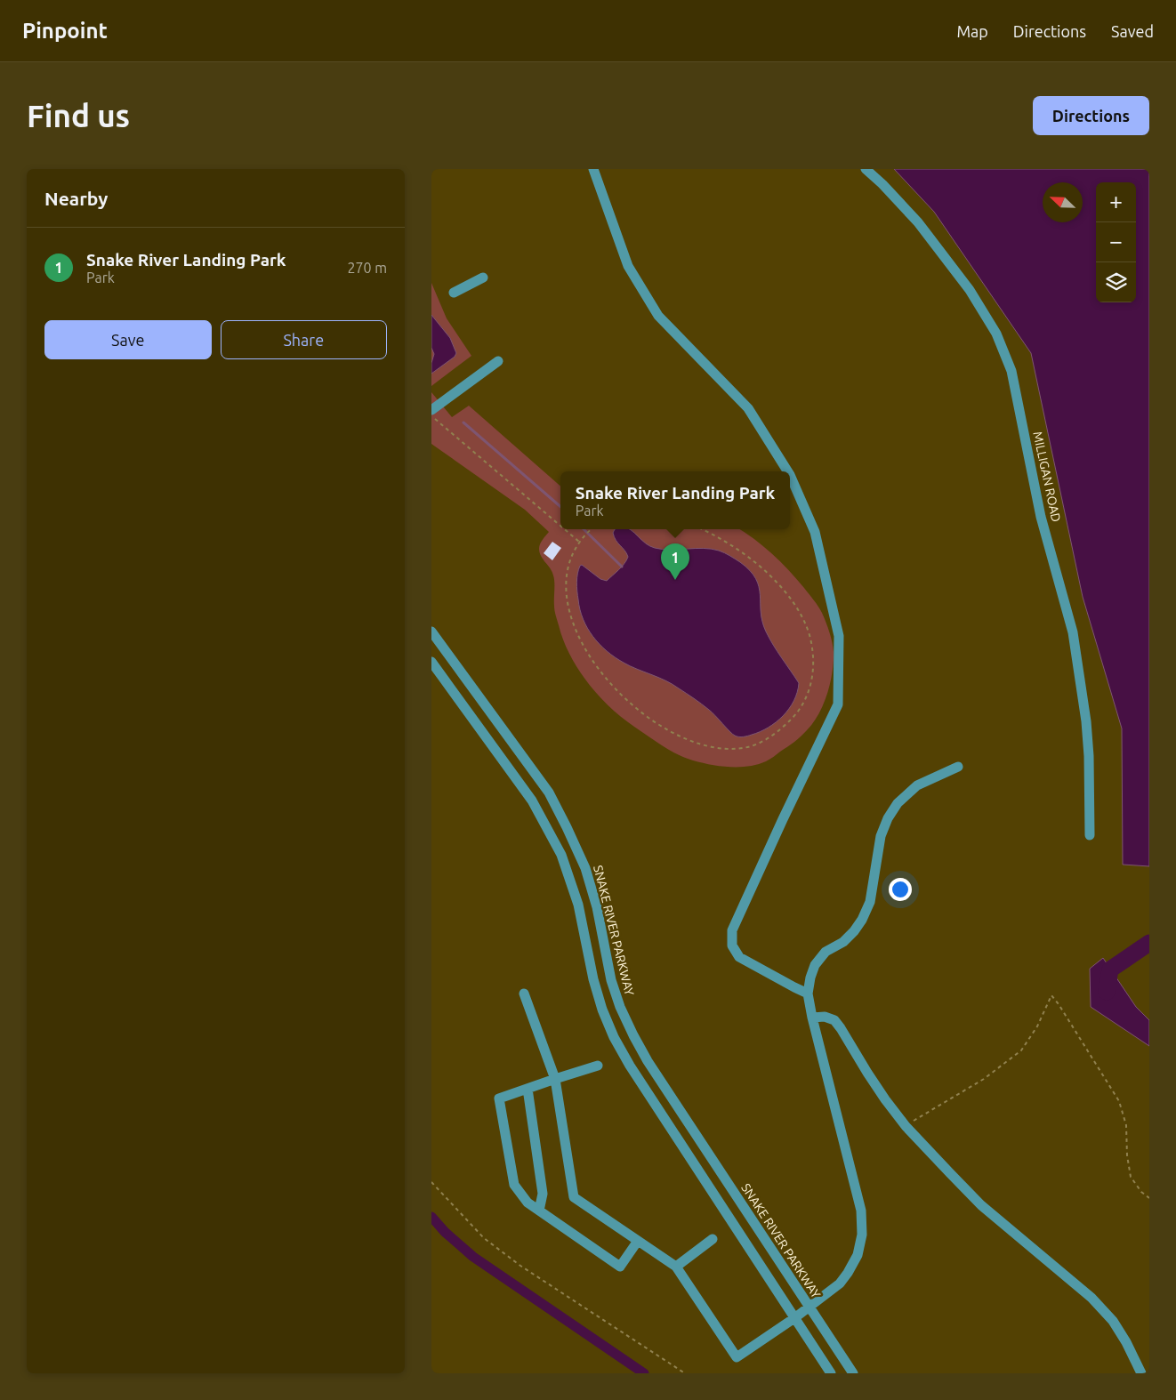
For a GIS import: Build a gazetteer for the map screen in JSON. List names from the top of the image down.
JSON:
{
  "streets": {
    "street": ["MILLIGAN ROAD", "SNAKE RIVER PARKWAY"]
  },
  "north": "top left",
  "page": {
    "header": "Pinpoint",
    "nav": ["Map", "Directions", "Saved"],
    "buttons": [
      "Directions",
      ["Save", "Share"]
    ],
    "title": "Find us",
    "heading": "Nearby",
    "map_buttons": ["+", "−"],
    "list": [
      {
        "mark": "1",
        "name": "Snake River Landing Park",
        "note": "Park",
        "value": "270 m"
      }
    ],
    "popup": ["Snake River Landing Park", "Park"],
    "pins": "1"
  }
}
